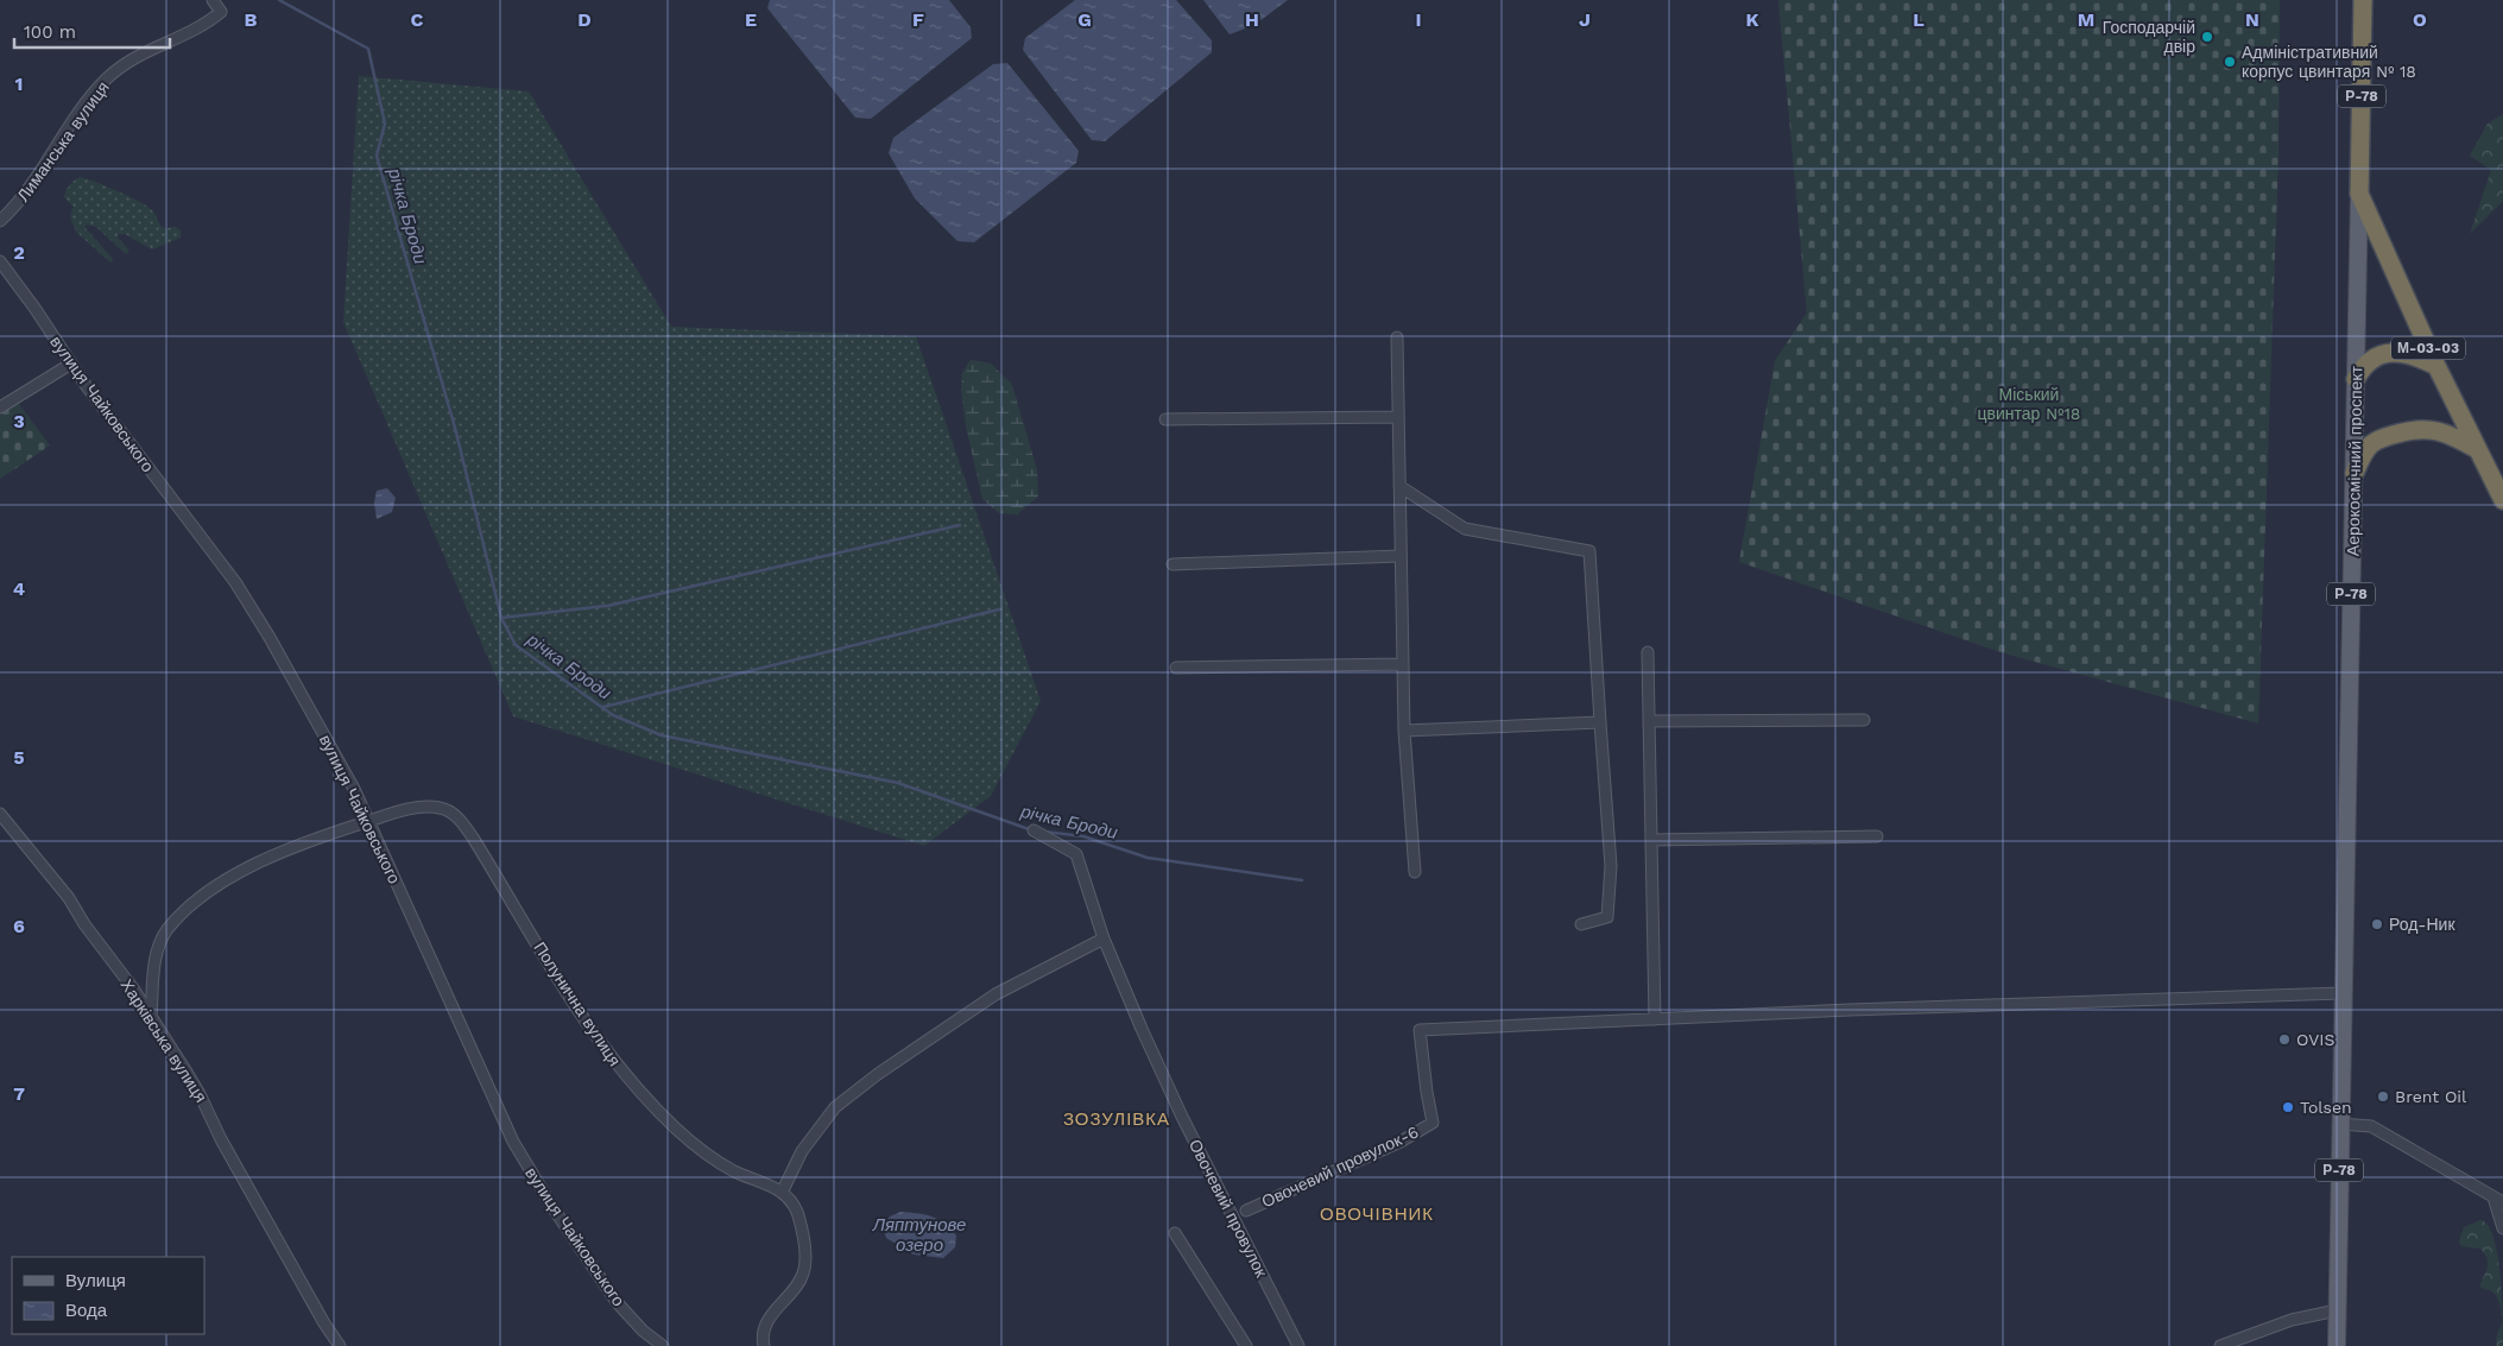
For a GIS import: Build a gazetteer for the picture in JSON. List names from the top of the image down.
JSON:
{
  "streets": {
    "highway": ["Р-78", "М-03-03", "Аерокосмічний проспект"],
    "street": [
      "Лиманська вулиця",
      "вулиця Чайковського",
      "Полунична вулиця",
      "Харківська вулиця",
      "Овочевий провулок-6",
      "Овочевий провулок"
    ]
  },
  "crossings": [
    ["Р-78", "Аерокосмічний проспект"],
    ["М-03-03", "Аерокосмічний проспект"],
    ["вулиця Чайковського", "Полунична вулиця"],
    ["Полунична вулиця", "Харківська вулиця"]
  ],
  "districts": ["ЗОЗУЛІВКА", "ОВОЧІВНИК"],
  "water": ["річка Броди", "Ляптунове озеро"],
  "parks": ["Міський цвинтар №18"],
  "places": [
    "Господарчій двір",
    "Адміністративний корпус цвинтаря № 18",
    "Род-Ник",
    "OVIS",
    "Brent Oil",
    "Tolsen"
  ],
  "legend": ["Вулиця", "Вода"],
  "scale_bar": "100 m",
  "grid": {
    "columns": [
      "B",
      "C",
      "D",
      "E",
      "F",
      "G",
      "H",
      "I",
      "J",
      "K",
      "L",
      "M",
      "N",
      "O"
    ],
    "rows": [
      "1",
      "2",
      "3",
      "4",
      "5",
      "6",
      "7"
    ]
  }
}
